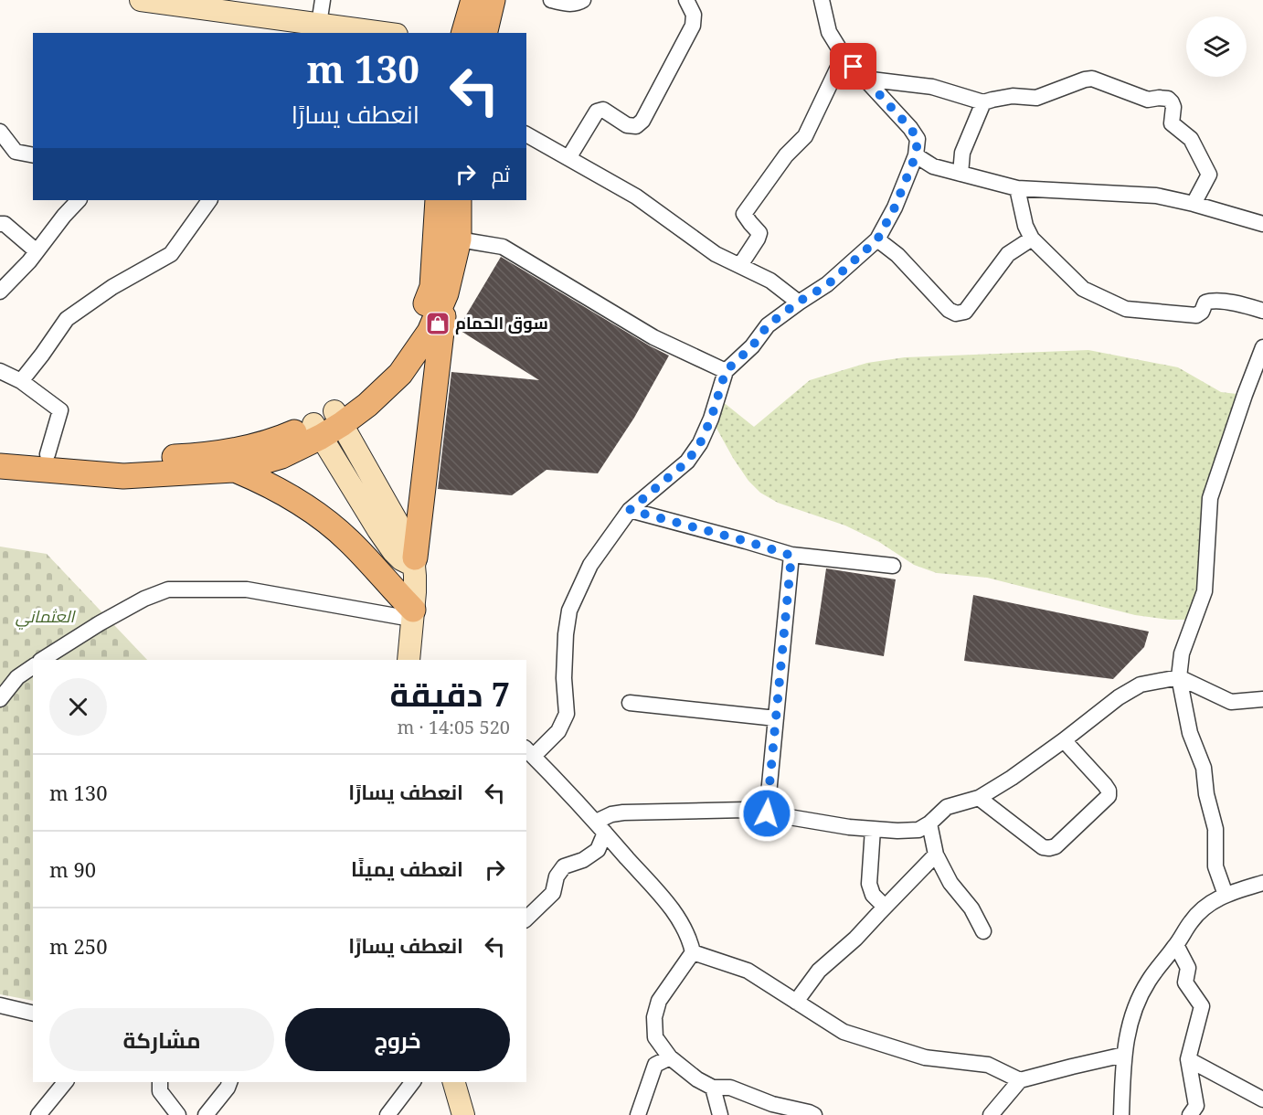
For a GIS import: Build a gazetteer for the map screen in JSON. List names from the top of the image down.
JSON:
{
  "parks": ["العثماني"],
  "places": {
    "shop": ["سوق الحمام"]
  },
  "page": {
    "turn": ["130 m", "انعطف يسارًا"],
    "then": "ثم",
    "heading": ["7 دقيقة", "520 m · 14:05"],
    "list": [
      {
        "name": "انعطف يسارًا",
        "value": "130 m"
      },
      {
        "name": "انعطف يمينًا",
        "value": "90 m"
      },
      {
        "name": "انعطف يسارًا",
        "value": "250 m"
      }
    ],
    "buttons": ["خروج", "مشاركة"]
  }
}
